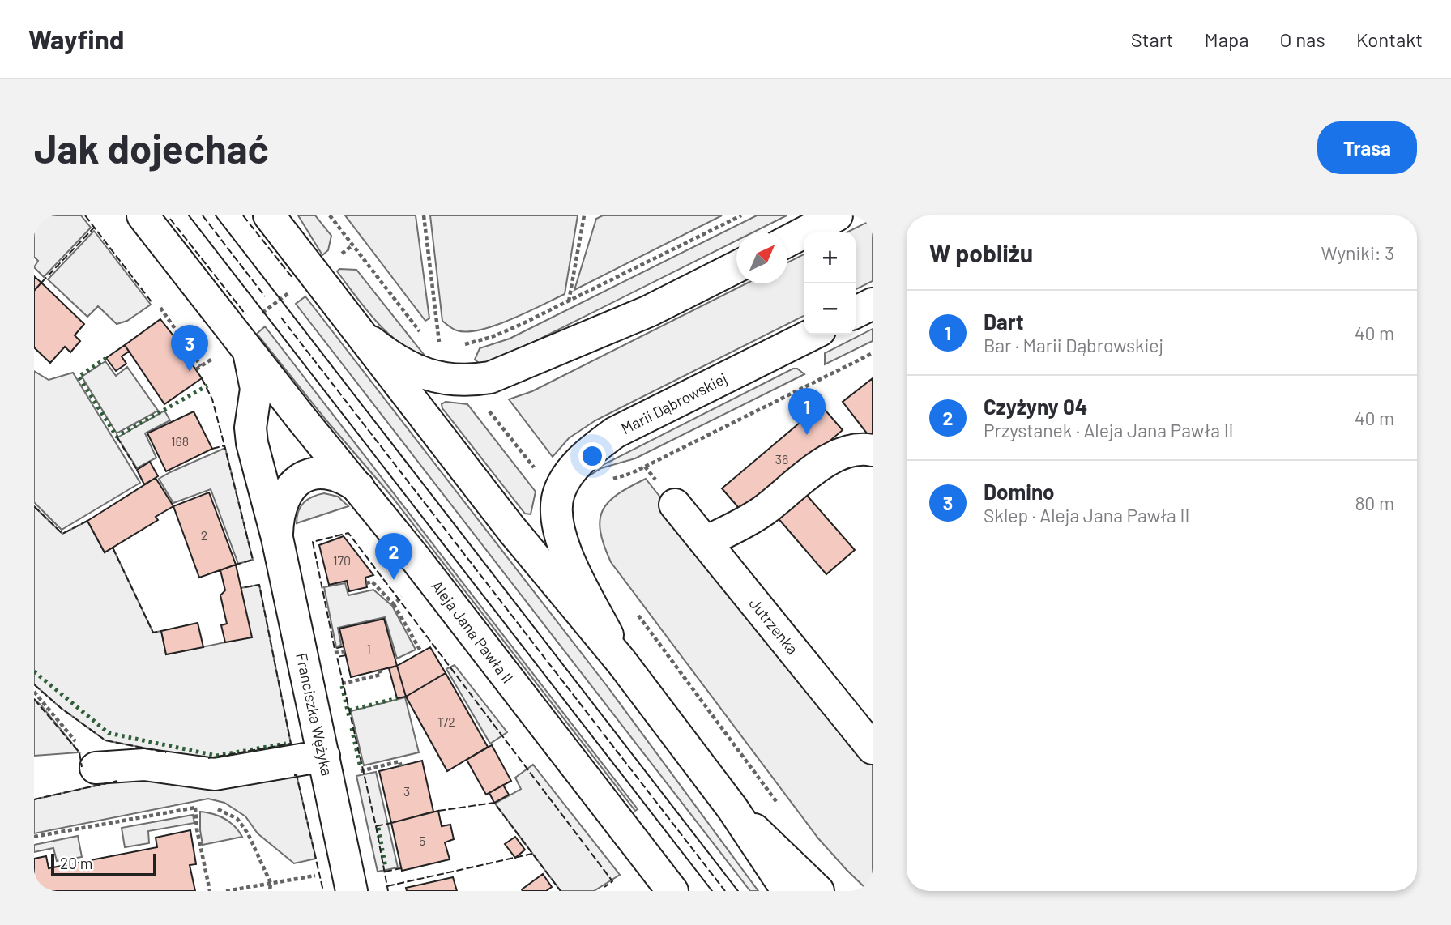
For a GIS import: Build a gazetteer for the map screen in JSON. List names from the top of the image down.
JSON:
{
  "streets": {
    "street": [
      "Marii Dąbrowskiej",
      "Jutrzenka",
      "Aleja Jana Pawła II",
      "Franciszka Wężyka"
    ]
  },
  "crossings": [
    ["Aleja Jana Pawła II", "Franciszka Wężyka"]
  ],
  "house_numbers": [
    "168",
    "36",
    "2",
    "170",
    "1",
    "172",
    "3",
    "5"
  ],
  "scale_bar": "20 m",
  "north": "top right",
  "page": {
    "header": "Wayfind",
    "nav": [
      "Start",
      "Mapa",
      "O nas",
      "Kontakt"
    ],
    "buttons": "Trasa",
    "title": "Jak dojechać",
    "heading": ["W pobliżu", "Wyniki: 3"],
    "map_buttons": ["+", "−"],
    "list": [
      {
        "mark": "1",
        "name": "Dart",
        "note": "Bar · Marii Dąbrowskiej",
        "value": "40 m"
      },
      {
        "mark": "2",
        "name": "Czyżyny 04",
        "note": "Przystanek · Aleja Jana Pawła II",
        "value": "40 m"
      },
      {
        "mark": "3",
        "name": "Domino",
        "note": "Sklep · Aleja Jana Pawła II",
        "value": "80 m"
      }
    ],
    "pins": ["3", "1", "2"],
    "scale": "20 m"
  }
}
